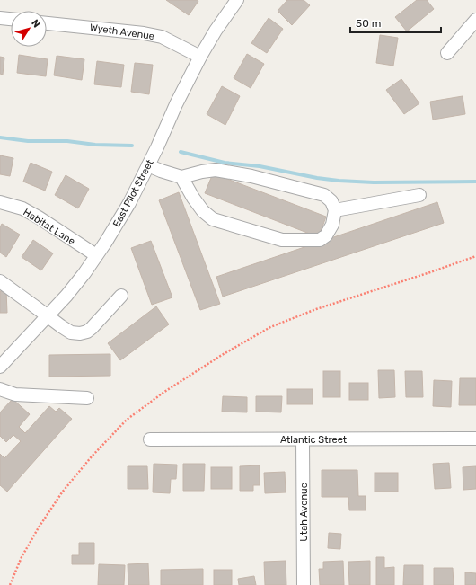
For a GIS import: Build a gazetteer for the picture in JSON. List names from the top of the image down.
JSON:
{
  "streets": {
    "street": [
      "Wyeth Avenue",
      "East Pilot Street",
      "Habitat Lane",
      "Atlantic Street",
      "Utah Avenue"
    ]
  },
  "crossings": [
    ["Wyeth Avenue", "East Pilot Street"],
    ["East Pilot Street", "Habitat Lane"],
    ["Atlantic Street", "Utah Avenue"]
  ],
  "scale_bar": "50 m",
  "north": "top right"
}
